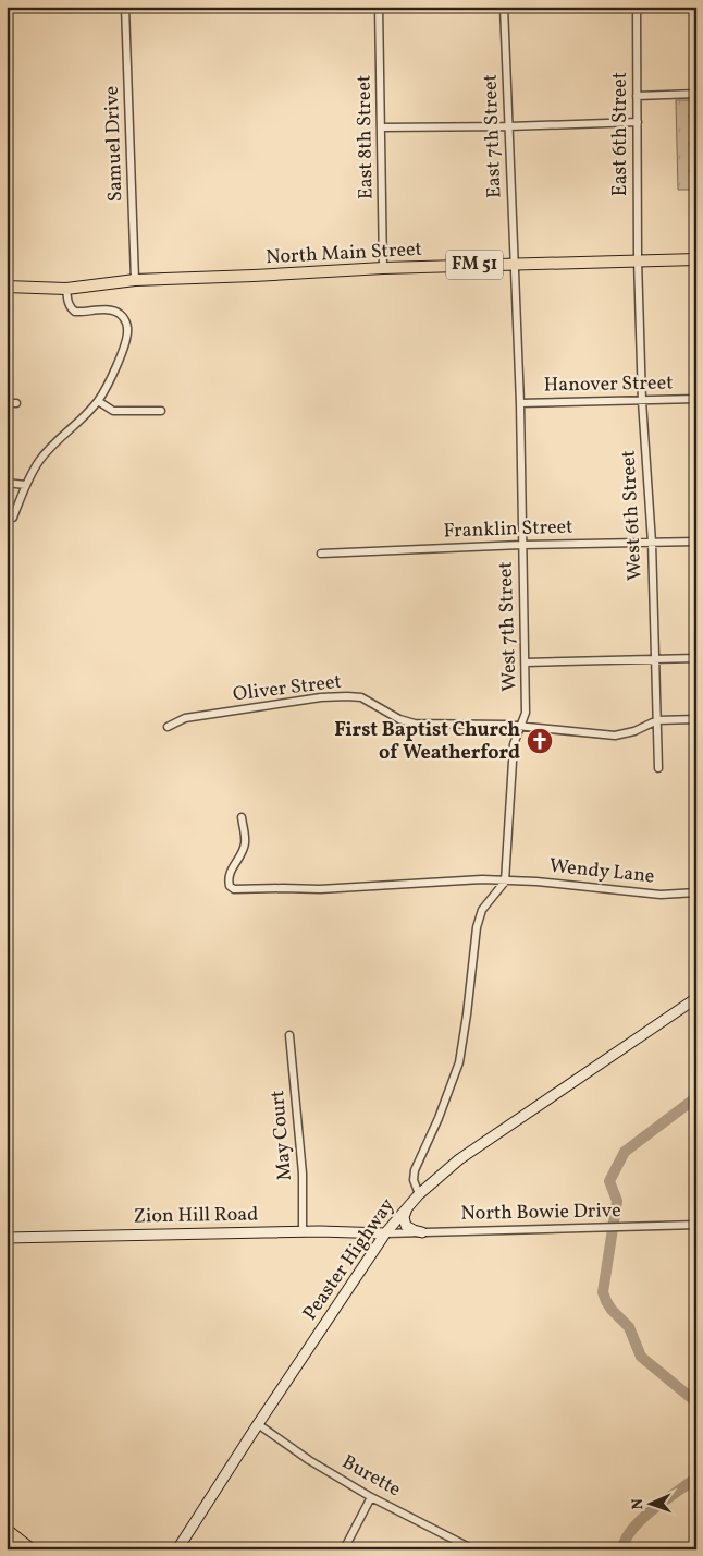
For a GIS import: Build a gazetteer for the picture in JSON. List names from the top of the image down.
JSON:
{
  "streets": {
    "main road": [
      "North Main Street",
      "FM 51",
      "Zion Hill Road",
      "Peaster Highway"
    ],
    "street": [
      "East 6th Street",
      "East 7th Street",
      "East 8th Street",
      "Samuel Drive",
      "Hanover Street",
      "West 6th Street",
      "Franklin Street",
      "West 7th Street",
      "Oliver Street",
      "Wendy Lane",
      "May Court",
      "North Bowie Drive",
      "Burette"
    ]
  },
  "crossings": [
    ["East 6th Street", "North Main Street"],
    ["East 6th Street", "West 6th Street"],
    ["East 7th Street", "North Main Street"],
    ["East 7th Street", "West 7th Street"],
    ["East 8th Street", "North Main Street"],
    ["Samuel Drive", "North Main Street"],
    ["Samuel Drive", "FM 51"],
    ["North Main Street", "FM 51"],
    ["North Main Street", "West 6th Street"],
    ["North Main Street", "West 7th Street"],
    ["Hanover Street", "West 6th Street"],
    ["Hanover Street", "West 7th Street"],
    ["West 6th Street", "Franklin Street"],
    ["West 6th Street", "Oliver Street"],
    ["Franklin Street", "West 7th Street"],
    ["West 7th Street", "Oliver Street"],
    ["West 7th Street", "Wendy Lane"],
    ["May Court", "Zion Hill Road"],
    ["North Bowie Drive", "Zion Hill Road"],
    ["North Bowie Drive", "Peaster Highway"],
    ["Zion Hill Road", "Peaster Highway"],
    ["Peaster Highway", "Burette"]
  ],
  "places": {
    "church": ["First Baptist Church of Weatherford"]
  },
  "north": "left"
}
